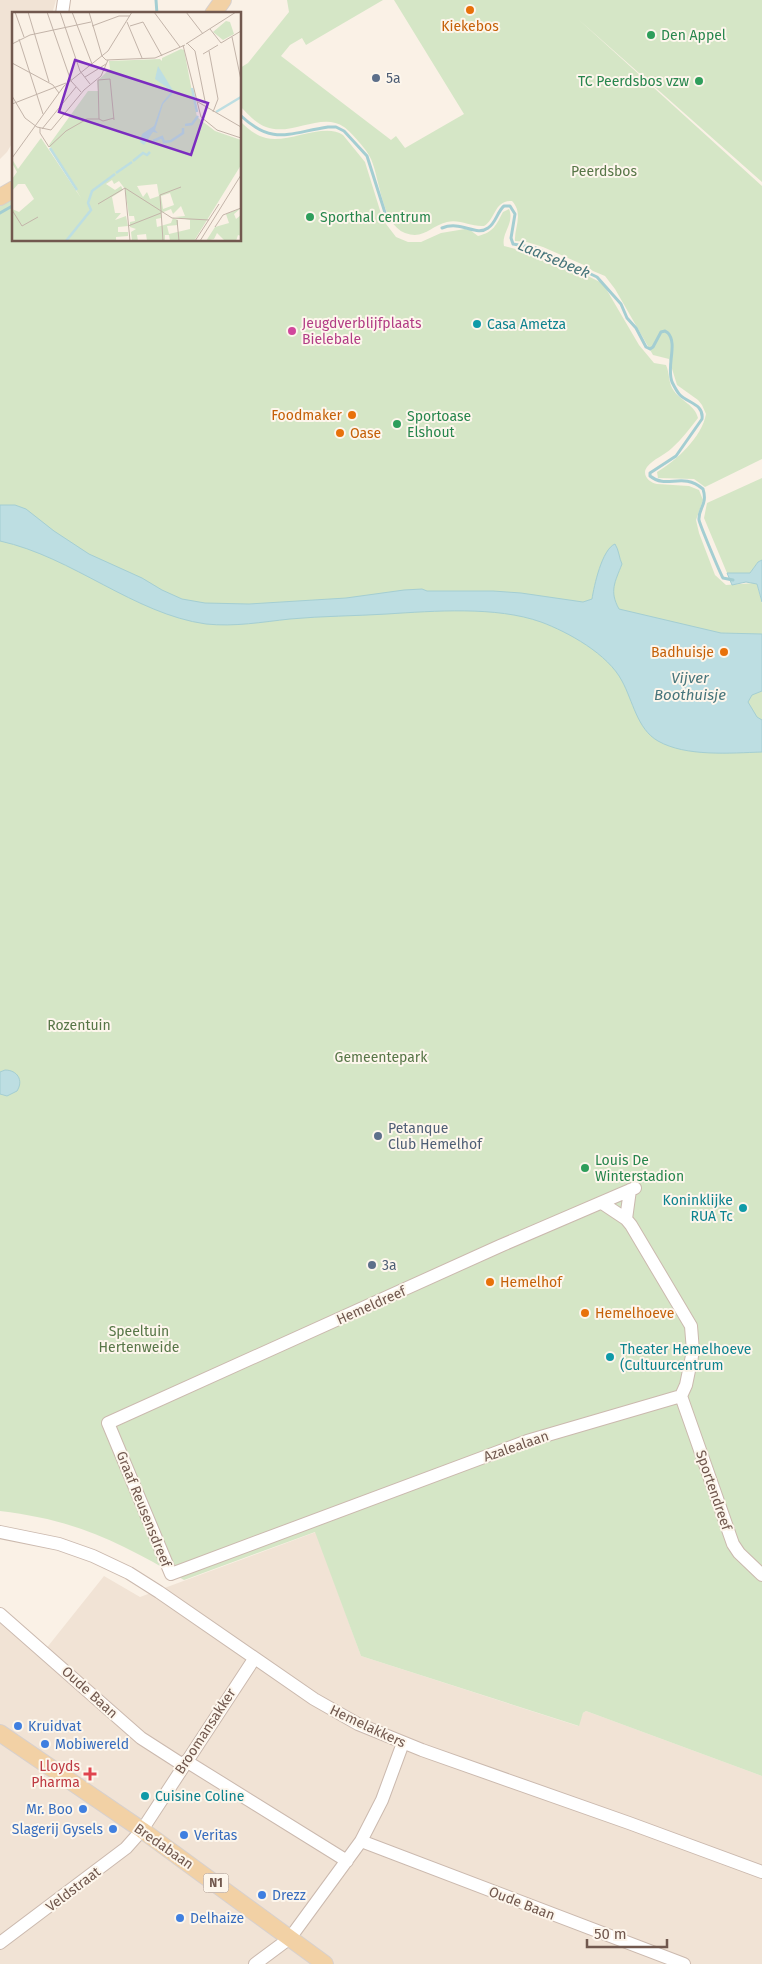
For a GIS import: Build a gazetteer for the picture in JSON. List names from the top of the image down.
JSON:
{
  "streets": {
    "main road": ["Bredabaan", "N1"],
    "street": [
      "Hemeldreef",
      "Azalealaan",
      "Sportendreef",
      "Graaf Reusensdreef",
      "Oude Baan",
      "Hemelakkers",
      "Broomansakker",
      "Veldstraat"
    ]
  },
  "crossings": [
    ["Hemeldreef", "Graaf Reusensdreef"],
    ["Azalealaan", "Sportendreef"],
    ["Azalealaan", "Graaf Reusensdreef"],
    ["Graaf Reusensdreef", "Hemelakkers"],
    ["Oude Baan", "Broomansakker"],
    ["Hemelakkers", "Broomansakker"],
    ["Broomansakker", "Bredabaan"],
    ["Broomansakker", "Veldstraat"],
    ["Bredabaan", "Veldstraat"]
  ],
  "water": ["Laarsebeek", "Vijver Boothuisje"],
  "parks": [
    "Peerdsbos",
    "Rozentuin",
    "Gemeentepark",
    "Speeltuin Hertenweide"
  ],
  "places": {
    "other": [
      "Kiekebos",
      "Den Appel",
      "5a",
      "TC Peerdsbos vzw",
      "Sporthal centrum",
      "Casa Ametza",
      "Jeugdverblijfplaats Bielebale",
      "Foodmaker",
      "Sportoase Elshout",
      "Oase",
      "Badhuisje",
      "Petanque Club Hemelhof",
      "Louis De Winterstadion",
      "Koninklijke RUA Tc",
      "3a",
      "Hemelhof",
      "Hemelhoeve",
      "Theater Hemelhoeve (Cultuurcentrum",
      "Kruidvat",
      "Mobiwereld",
      "Cuisine Coline",
      "Mr. Boo",
      "Slagerij Gysels",
      "Veritas",
      "Drezz",
      "Delhaize"
    ],
    "health": ["Lloyds Pharma"]
  },
  "scale_bar": "50 m"
}
